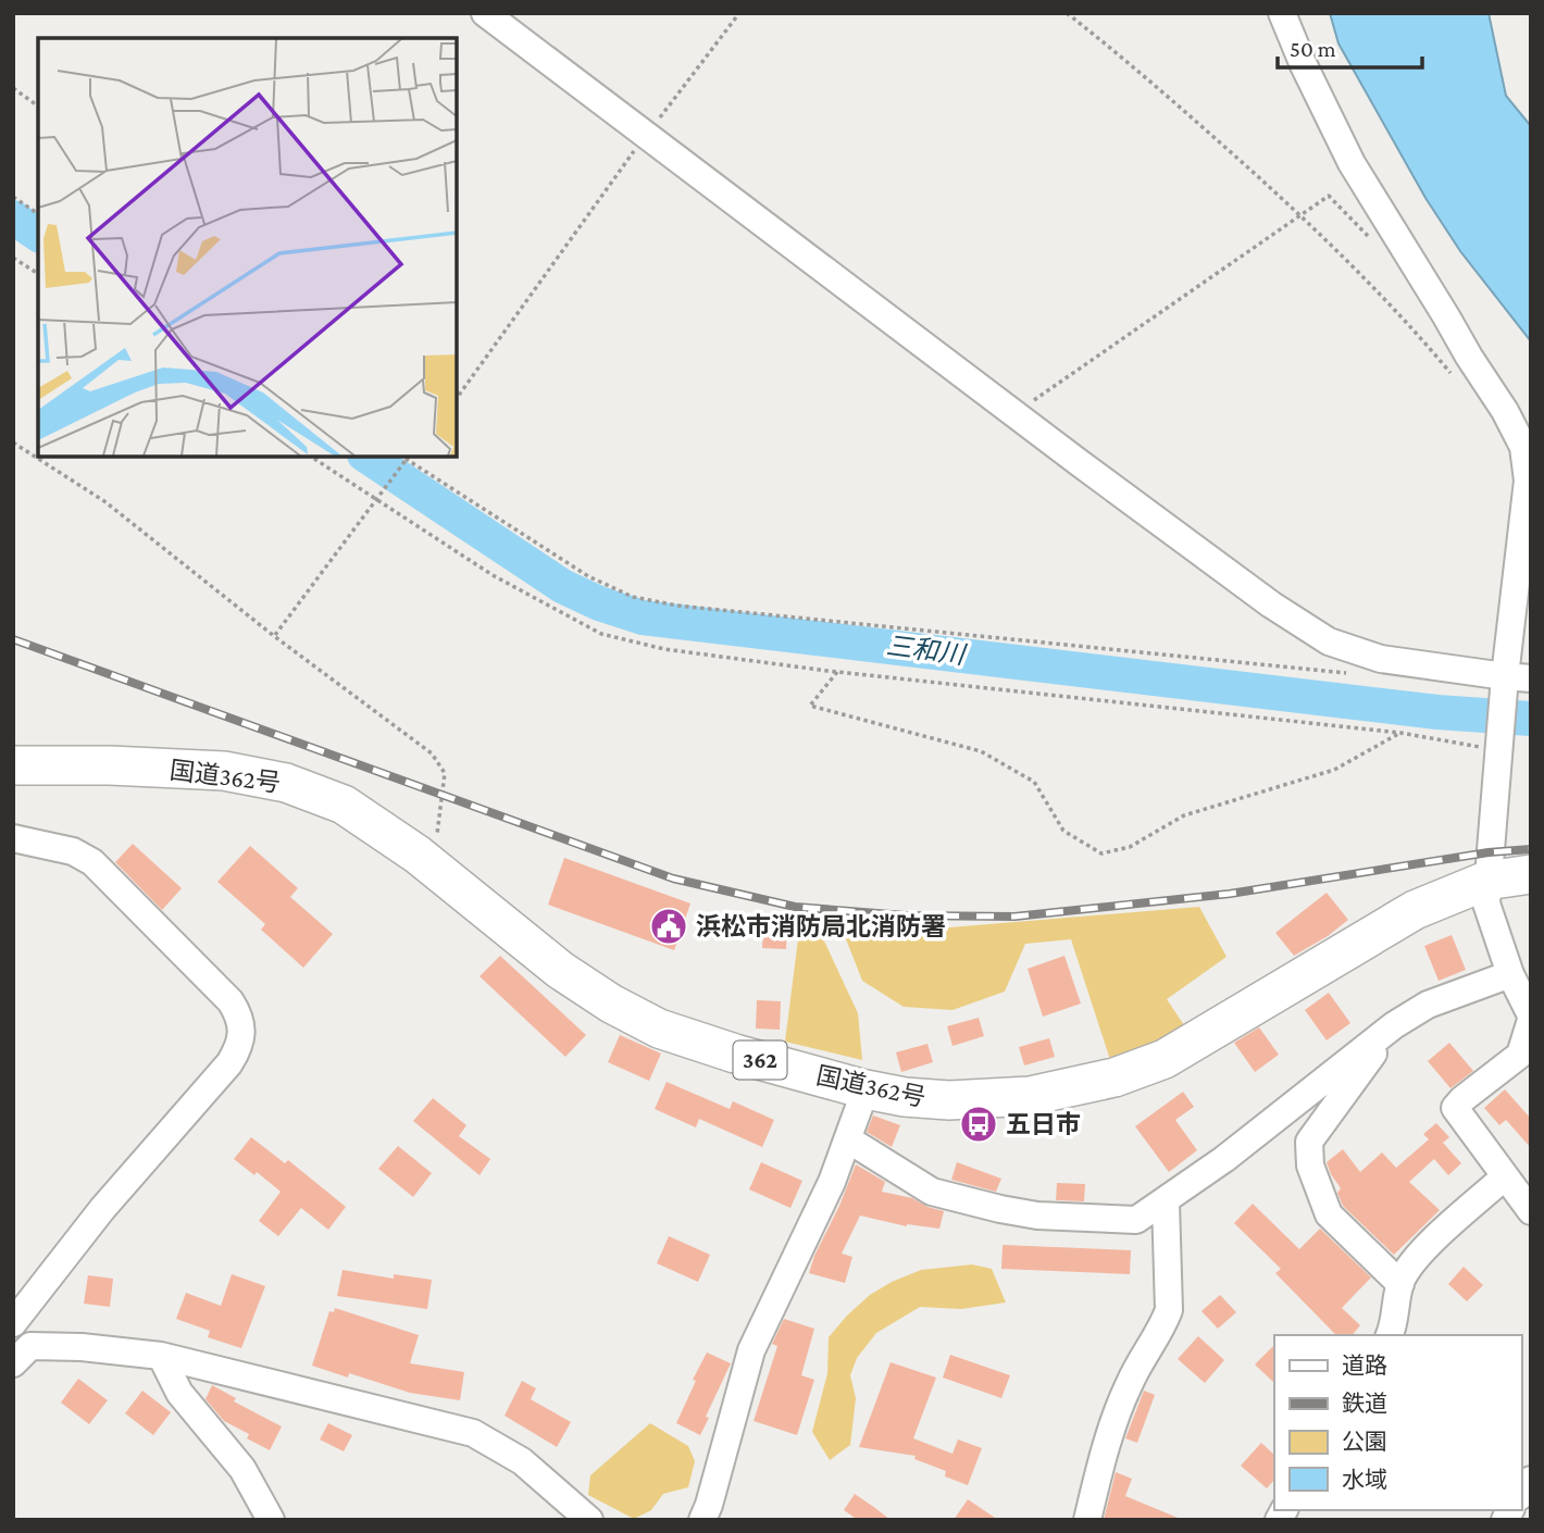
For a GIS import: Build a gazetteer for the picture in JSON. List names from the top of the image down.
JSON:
{
  "streets": {
    "highway": ["国道362号", "362"]
  },
  "water": ["三和川"],
  "places": {
    "public building": ["浜松市消防局北消防署"],
    "bus stop": ["五日市"]
  },
  "legend": [
    "道路",
    "鉄道",
    "公園",
    "水域"
  ],
  "scale_bar": "50 m"
}
